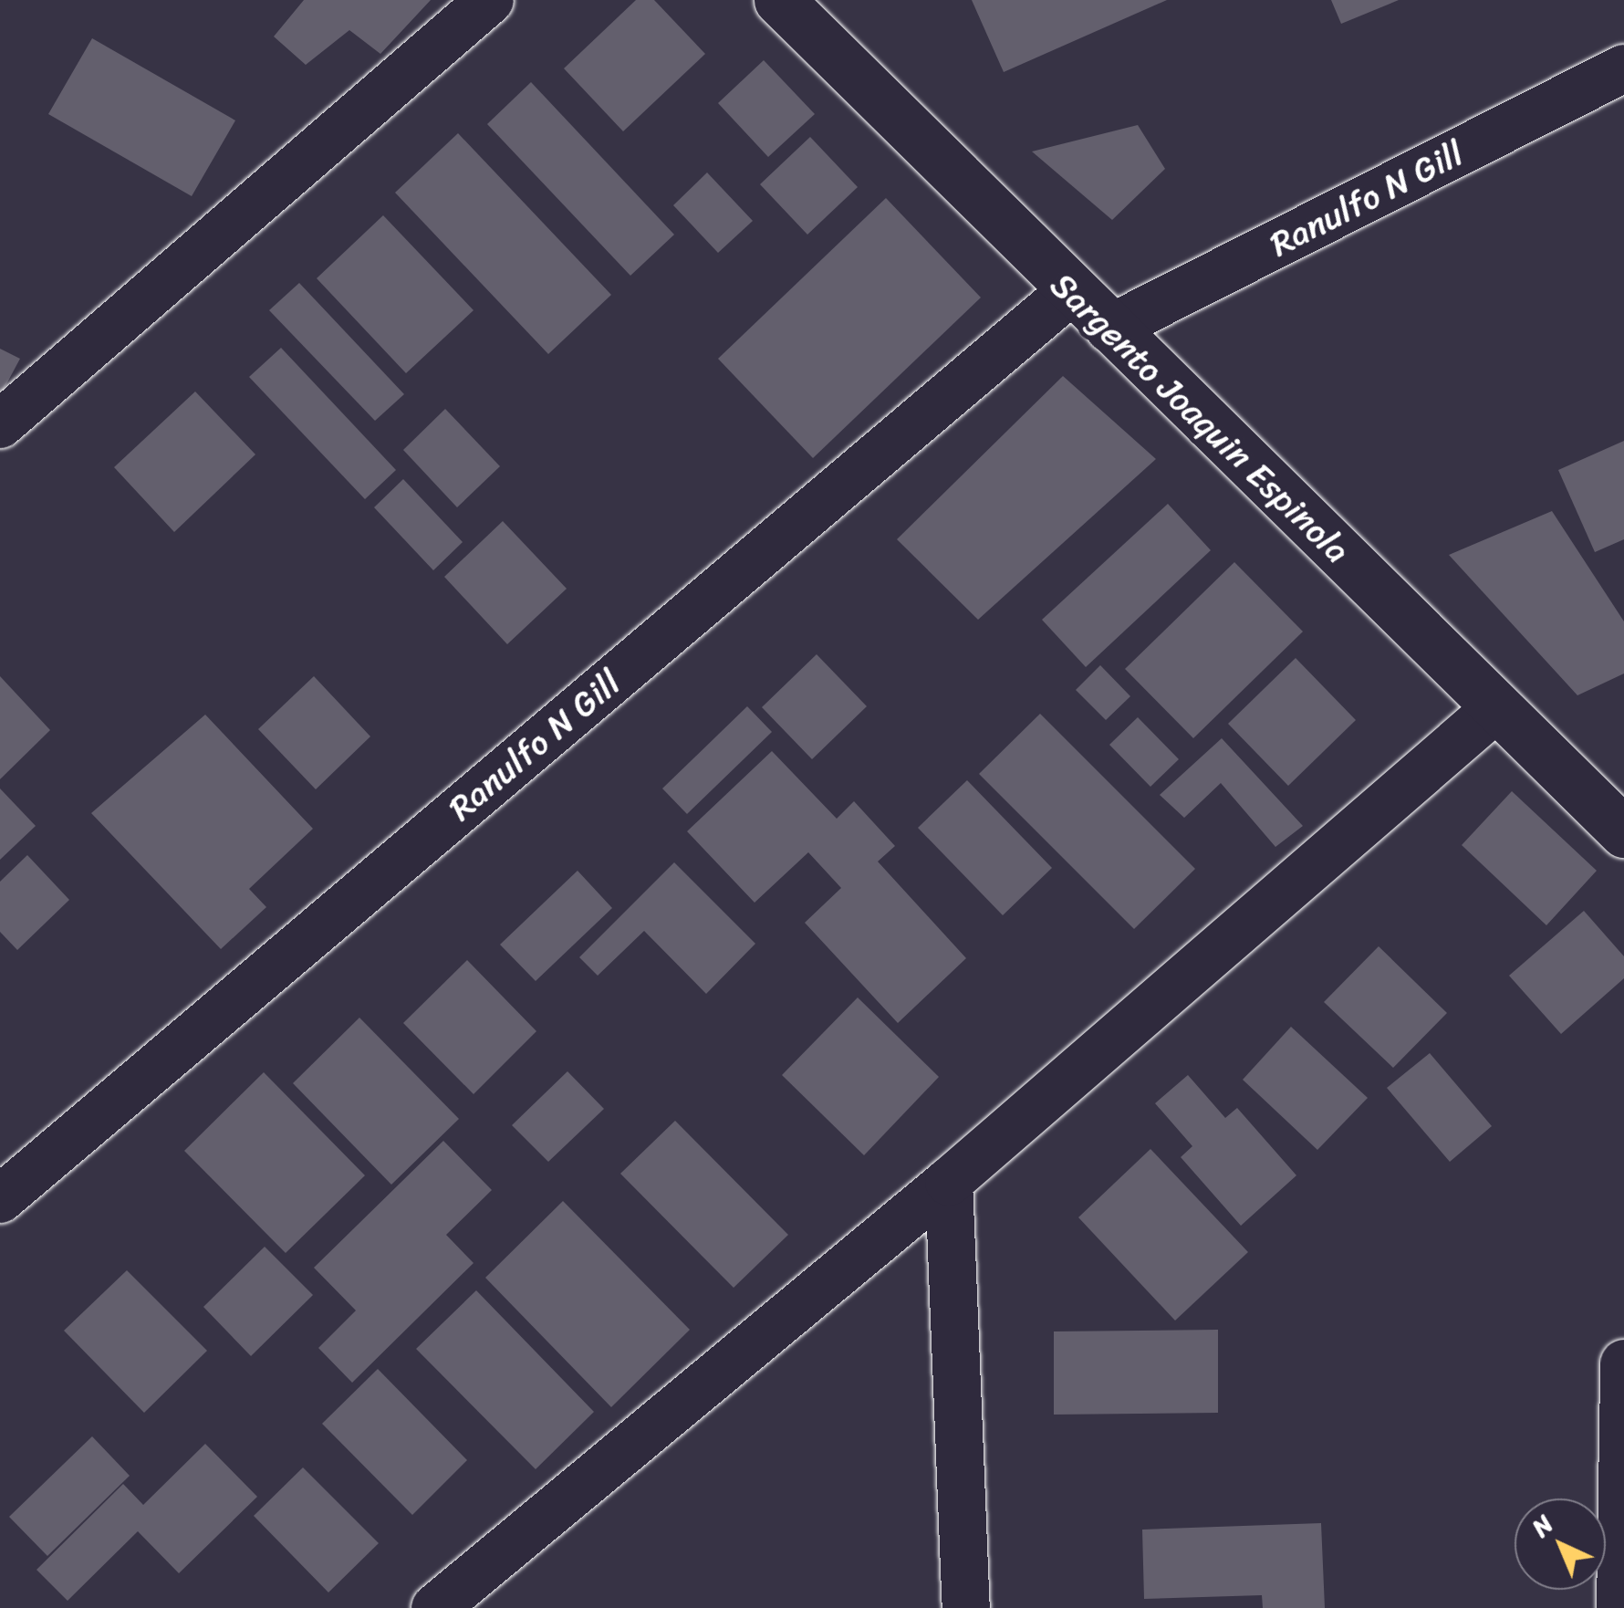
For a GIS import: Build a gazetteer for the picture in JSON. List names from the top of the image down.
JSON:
{
  "streets": {
    "street": ["Ranulfo N Gill", "Sargento Joaquin Espinola"]
  },
  "crossings": [
    ["Ranulfo N Gill", "Sargento Joaquin Espinola"]
  ],
  "north": "top left"
}
